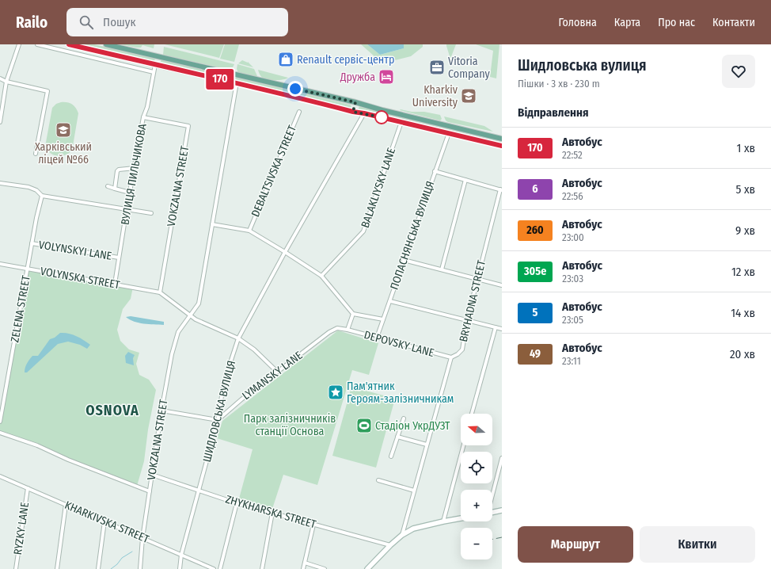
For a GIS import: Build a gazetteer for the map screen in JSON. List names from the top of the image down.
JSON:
{
  "streets": {
    "street": [
      "DEBALTSIVSKA STREET",
      "ВУЛИЦЯ ПИЛЬЧИКОВА",
      "VOKZALNA STREET",
      "BALAKLIYSKY LANE",
      "ПОПАСНЯНСЬКА ВУЛИЦЯ",
      "VOLYNSKYI LANE",
      "VOLYNSKA STREET",
      "BRYHADNA STREET",
      "ZELENA STREET",
      "DEPOVSKY LANE",
      "LYMANSKY LANE",
      "ШИДЛОВСЬКА ВУЛИЦЯ",
      "ZHYKHARSKA STREET",
      "KHARKIVSKA STREET",
      "RYZKY LANE"
    ]
  },
  "crossings": [
    ["ВУЛИЦЯ ПИЛЬЧИКОВА", "VOKZALNA STREET"],
    ["ВУЛИЦЯ ПИЛЬЧИКОВА", "VOLYNSKYI LANE"],
    ["ВУЛИЦЯ ПИЛЬЧИКОВА", "VOLYNSKA STREET"],
    ["VOKZALNA STREET", "VOLYNSKA STREET"],
    ["VOKZALNA STREET", "ZHYKHARSKA STREET"],
    ["VOKZALNA STREET", "KHARKIVSKA STREET"],
    ["ПОПАСНЯНСЬКА ВУЛИЦЯ", "DEPOVSKY LANE"],
    ["VOLYNSKYI LANE", "ZELENA STREET"],
    ["VOLYNSKA STREET", "ZELENA STREET"],
    ["BRYHADNA STREET", "DEPOVSKY LANE"],
    ["DEPOVSKY LANE", "LYMANSKY LANE"],
    ["LYMANSKY LANE", "ШИДЛОВСЬКА ВУЛИЦЯ"],
    ["ШИДЛОВСЬКА ВУЛИЦЯ", "ZHYKHARSKA STREET"],
    ["ШИДЛОВСЬКА ВУЛИЦЯ", "KHARKIVSKA STREET"],
    ["KHARKIVSKA STREET", "RYZKY LANE"]
  ],
  "districts": ["OSNOVA"],
  "parks": ["Парк залізничників станції Основа"],
  "places": {
    "shop": ["Renault сервіс-центр"],
    "office": ["Vitoria Company"],
    "hotel": ["Дружба"],
    "school or university": ["Kharkiv University", "Харківський ліцей №66"],
    "place": ["Пам'ятник Героям-залізничникам"],
    "sports": ["Стадіон УкрДУЗТ"]
  },
  "lines": ["bus line 170"],
  "north": "left",
  "page": {
    "header": "Railo",
    "search": "Пошук",
    "nav": [
      "Головна",
      "Карта",
      "Про нас",
      "Контакти"
    ],
    "on_map": "170",
    "heading": [
      ["Шидловська вулиця", "Пішки · 3 хв · 230 m"],
      "Відправлення"
    ],
    "list": [
      {
        "mark": "170",
        "name": "Автобус",
        "note": "22:52",
        "value": "1 хв"
      },
      {
        "mark": "6",
        "name": "Автобус",
        "note": "22:56",
        "value": "5 хв"
      },
      {
        "mark": "260",
        "name": "Автобус",
        "note": "23:00",
        "value": "9 хв"
      },
      {
        "mark": "305e",
        "name": "Автобус",
        "note": "23:03",
        "value": "12 хв"
      },
      {
        "mark": "5",
        "name": "Автобус",
        "note": "23:05",
        "value": "14 хв"
      },
      {
        "mark": "49",
        "name": "Автобус",
        "note": "23:11",
        "value": "20 хв"
      }
    ],
    "map_buttons": ["+", "−"],
    "buttons": ["Маршрут", "Квитки"]
  }
}
